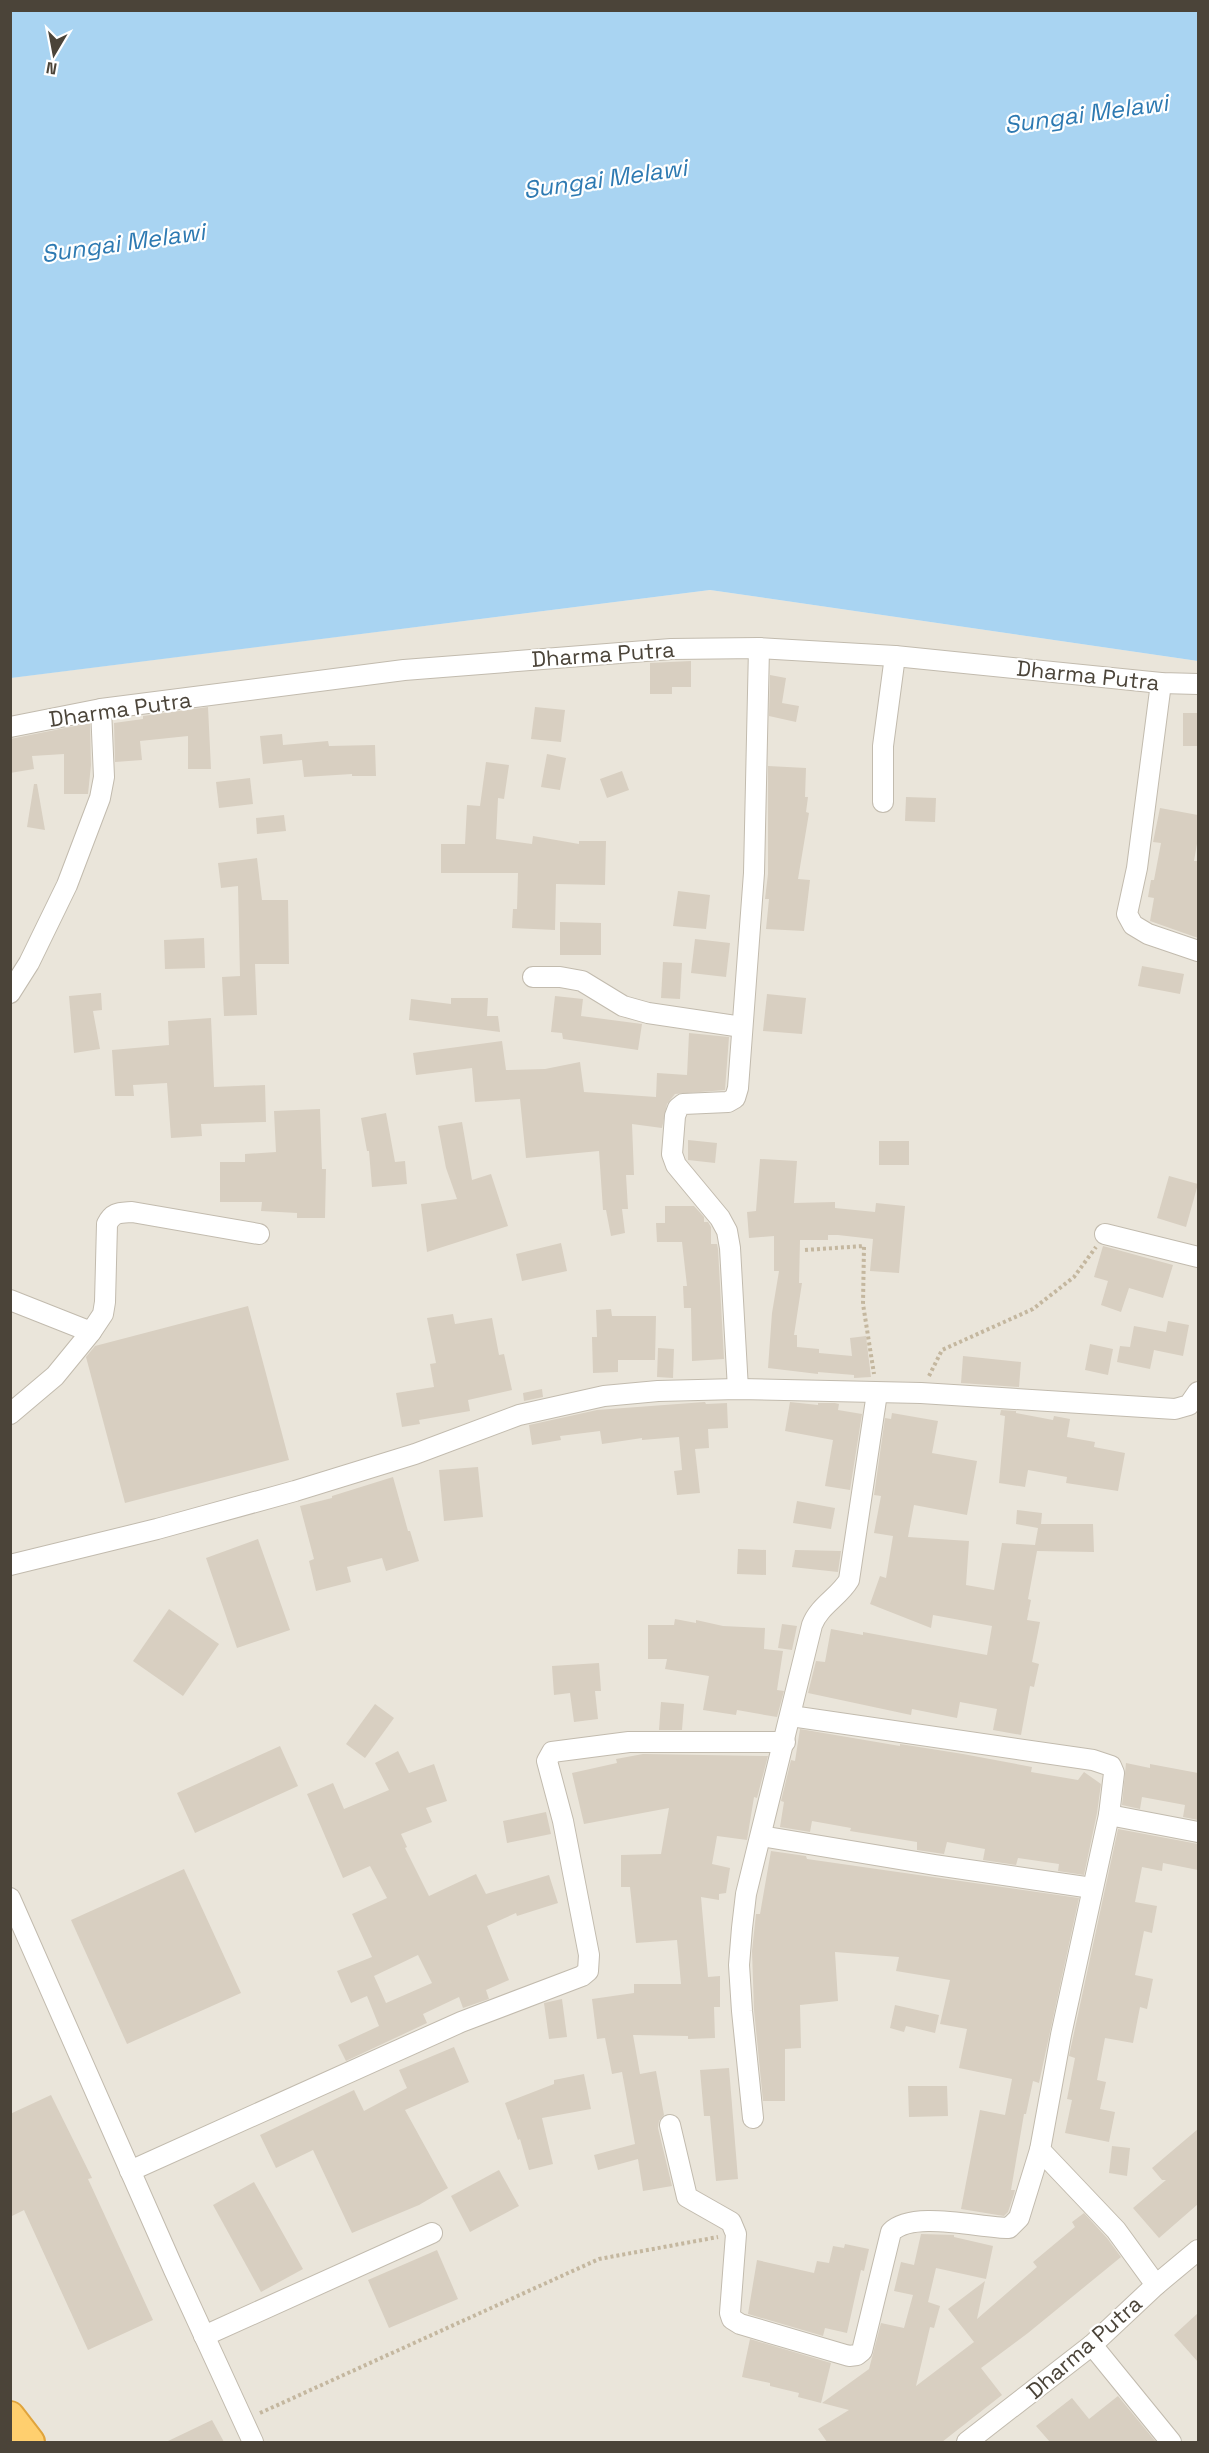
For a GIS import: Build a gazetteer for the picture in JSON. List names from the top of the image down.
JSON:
{
  "streets": {
    "street": ["Dharma Putra"]
  },
  "water": ["Sungai Melawi"],
  "north": "bottom"
}
